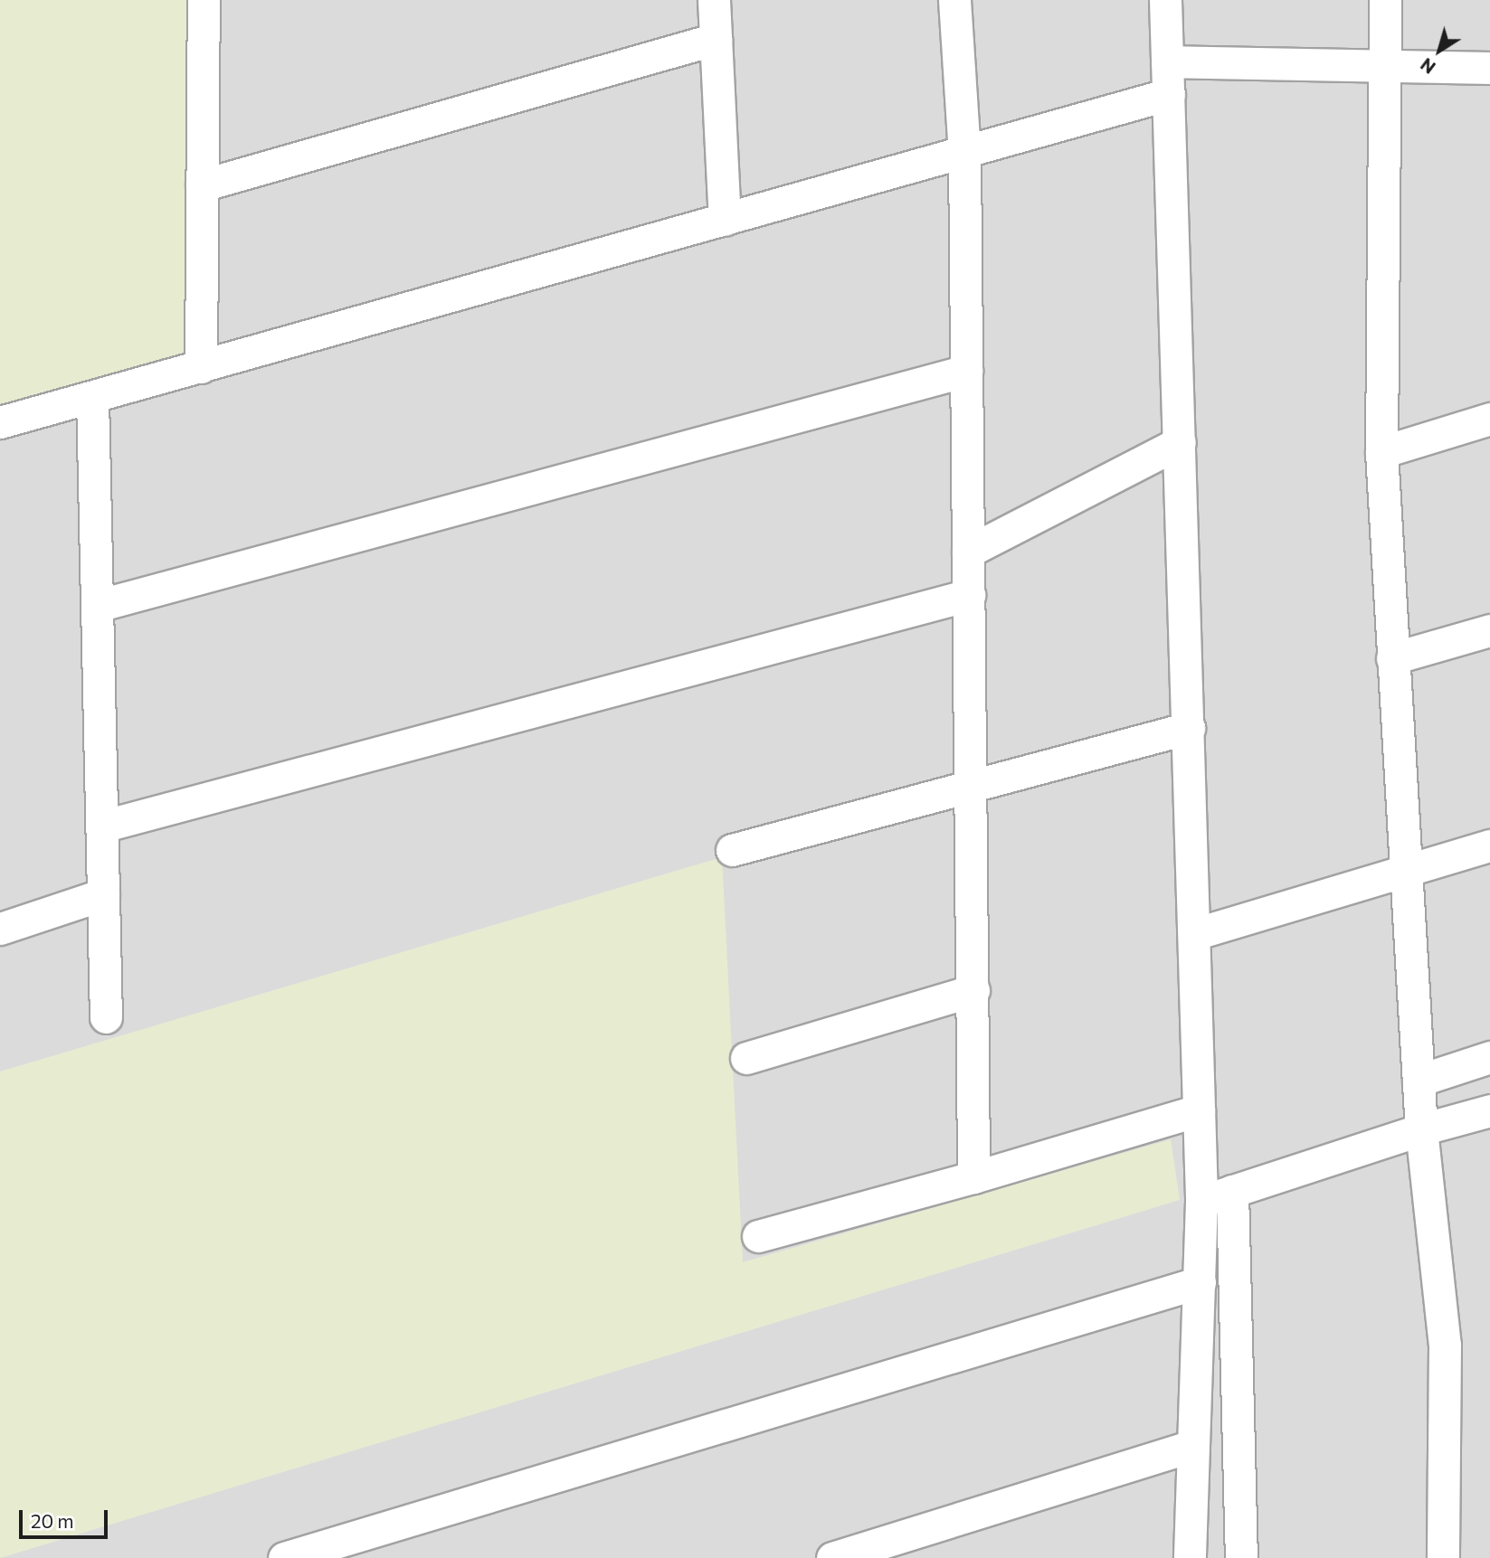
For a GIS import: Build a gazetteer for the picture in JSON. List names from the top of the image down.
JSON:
{
  "scale_bar": "20 m",
  "north": "bottom left"
}
